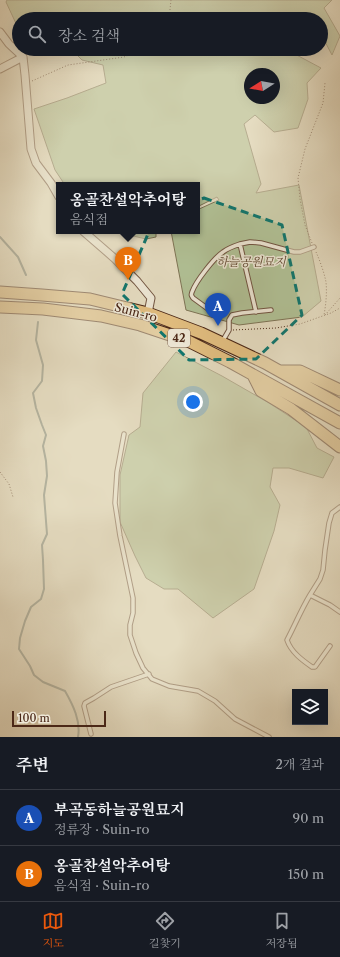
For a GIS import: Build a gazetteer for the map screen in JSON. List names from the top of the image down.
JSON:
{
  "streets": {
    "main road": ["Suin-ro", "42"]
  },
  "parks": ["하늘공원묘지"],
  "scale_bar": "100 m",
  "north": "left",
  "page": {
    "search": "장소 검색",
    "popup": ["옹골찬설악추어탕", "음식점"],
    "pins": ["B", "A"],
    "scale": "100 m",
    "heading": ["주변", "2개 결과"],
    "list": [
      {
        "mark": "A",
        "name": "부곡동하늘공원묘지",
        "note": "정류장 · Suin-ro",
        "value": "90 m"
      },
      {
        "mark": "B",
        "name": "옹골찬설악추어탕",
        "note": "음식점 · Suin-ro",
        "value": "150 m"
      }
    ],
    "nav": ["지도", "길찾기", "저장됨"]
  }
}
